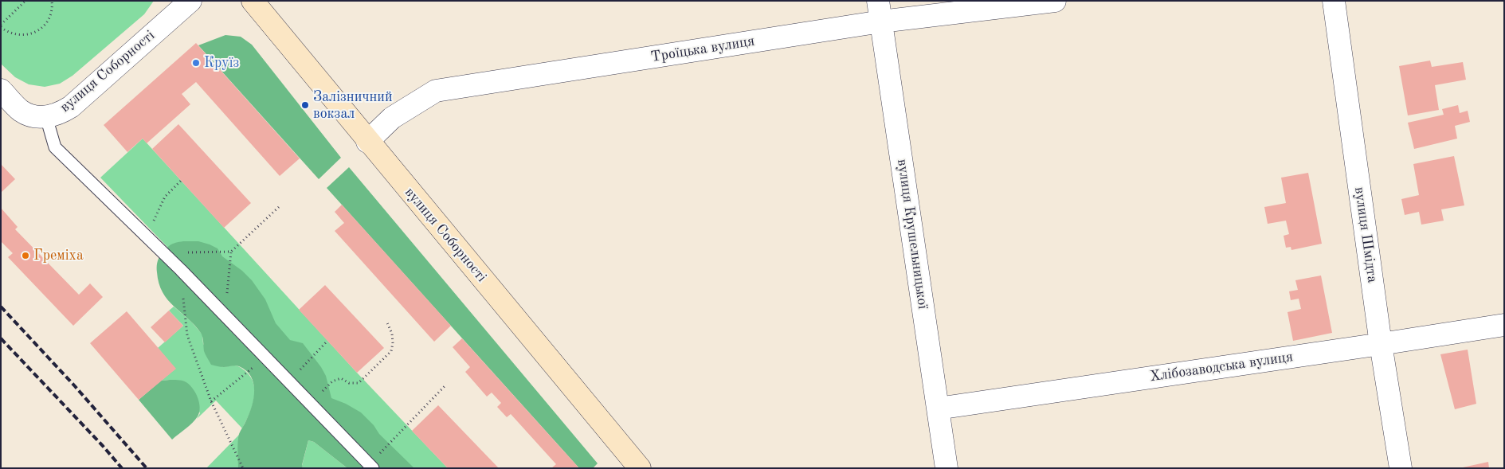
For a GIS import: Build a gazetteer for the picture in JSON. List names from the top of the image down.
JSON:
{
  "streets": {
    "main road": ["вулиця Соборності"],
    "street": [
      "Троїцька вулиця",
      "вулиця Крушельницької",
      "вулиця Шмідта",
      "Хлібозаводська вулиця"
    ]
  },
  "crossings": [
    ["Троїцька вулиця", "вулиця Соборності"],
    ["Троїцька вулиця", "вулиця Крушельницької"],
    ["вулиця Крушельницької", "Хлібозаводська вулиця"],
    ["вулиця Шмідта", "Хлібозаводська вулиця"]
  ],
  "places": ["Круїз", "Залізничний вокзал", "Греміха"]
}
